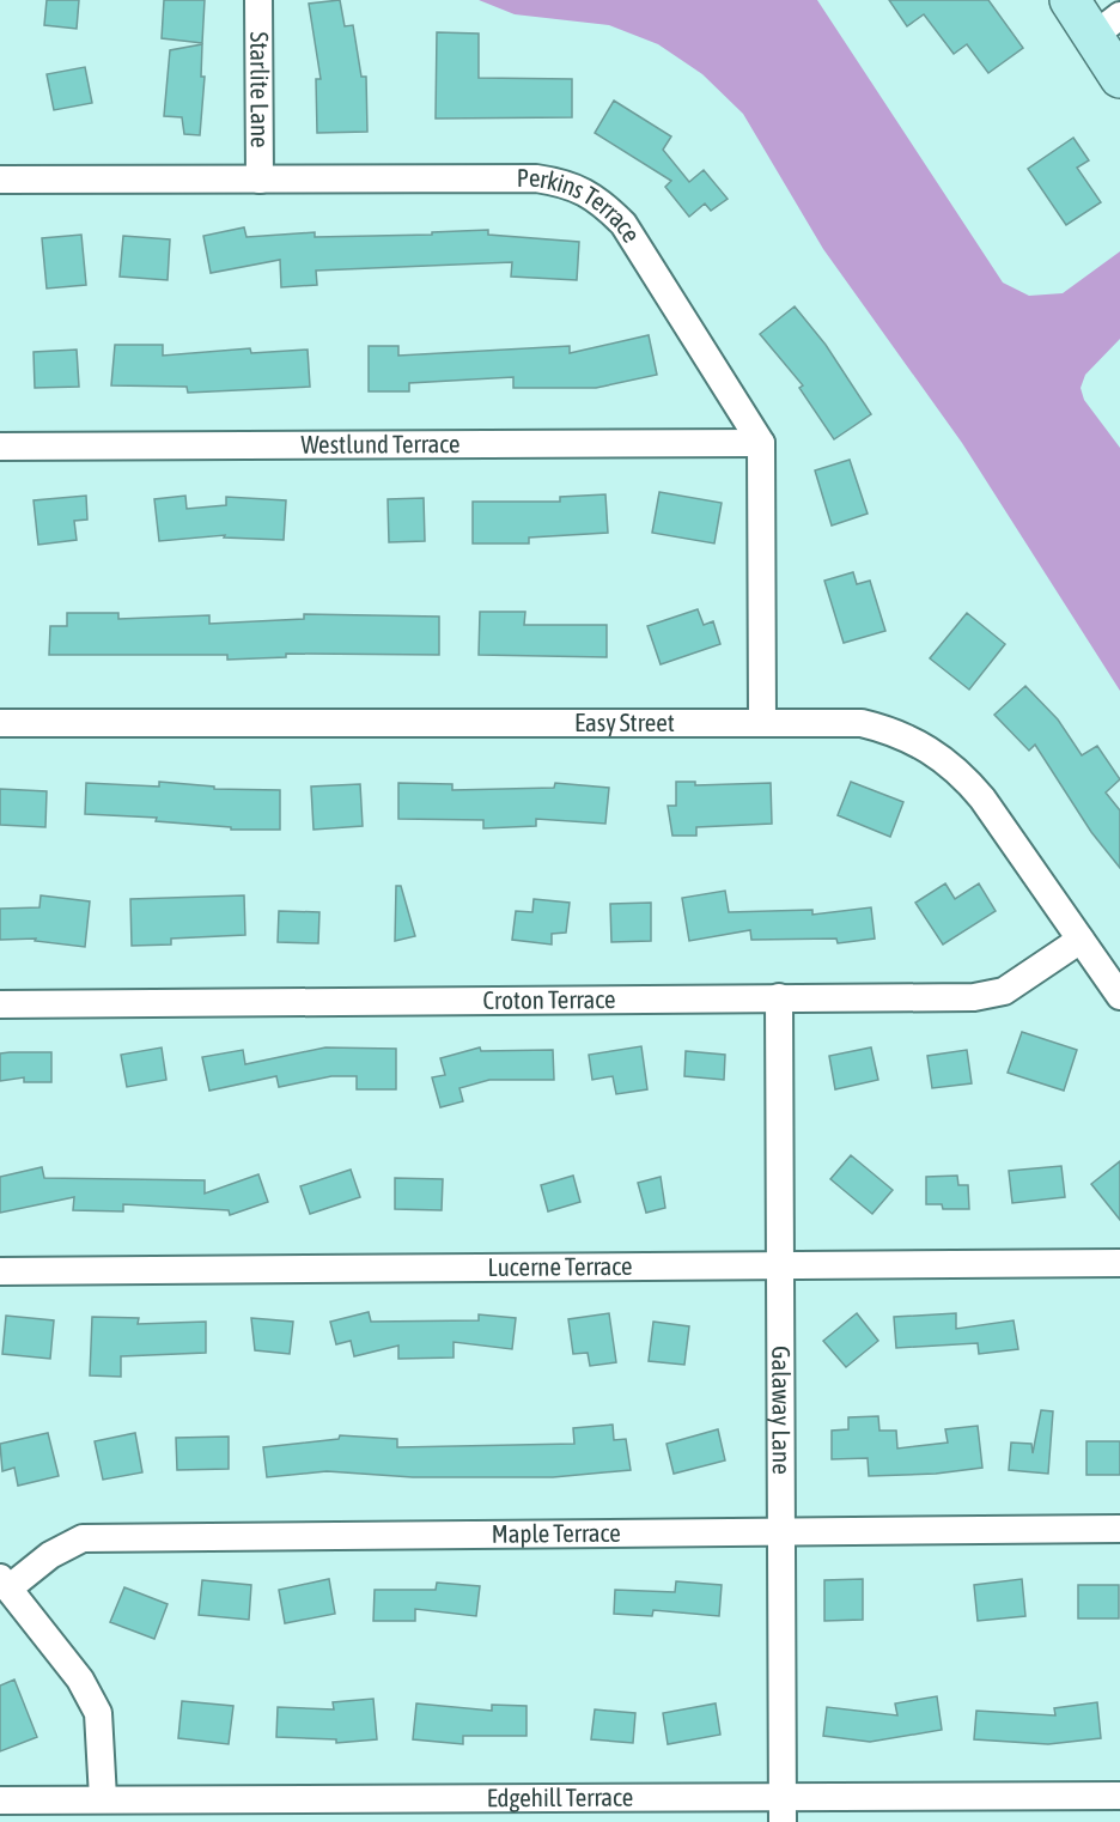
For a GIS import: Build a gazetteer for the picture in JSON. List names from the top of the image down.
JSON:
{
  "streets": {
    "street": [
      "Starlite Lane",
      "Perkins Terrace",
      "Westlund Terrace",
      "Easy Street",
      "Croton Terrace",
      "Lucerne Terrace",
      "Galaway Lane",
      "Maple Terrace",
      "Edgehill Terrace"
    ]
  },
  "crossings": [
    ["Starlite Lane", "Perkins Terrace"],
    ["Perkins Terrace", "Westlund Terrace"],
    ["Easy Street", "Croton Terrace"],
    ["Croton Terrace", "Galaway Lane"],
    ["Lucerne Terrace", "Galaway Lane"],
    ["Galaway Lane", "Maple Terrace"],
    ["Galaway Lane", "Edgehill Terrace"]
  ]
}
